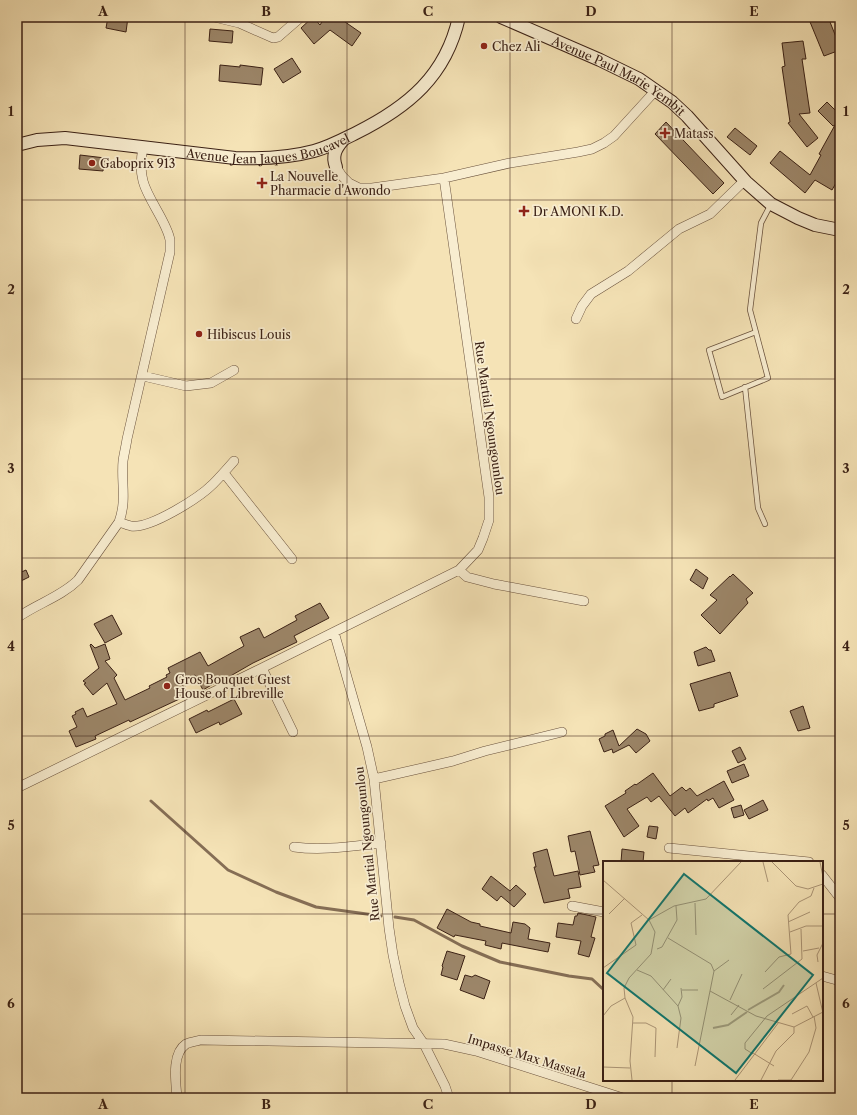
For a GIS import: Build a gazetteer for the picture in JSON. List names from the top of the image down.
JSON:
{
  "streets": {
    "main road": ["Avenue Paul Marie Yembit", "Avenue Jean Jaques Boucavel"],
    "street": ["Rue Martial Ngoungounlou", "Impasse Max Massala"]
  },
  "crossings": [
    ["Rue Martial Ngoungounlou", "Impasse Max Massala"]
  ],
  "places": {
    "other": [
      "Chez Ali",
      "Gaboprix 913",
      "Hibiscus Louis",
      "Gros Bouquet Guest House of Libreville"
    ],
    "health": ["Matass", "La Nouvelle Pharmacie d'Awondo", "Dr AMONI K.D."]
  },
  "grid": {
    "columns": [
      "A",
      "B",
      "C",
      "D",
      "E"
    ],
    "rows": [
      "1",
      "2",
      "3",
      "4",
      "5",
      "6"
    ]
  }
}
